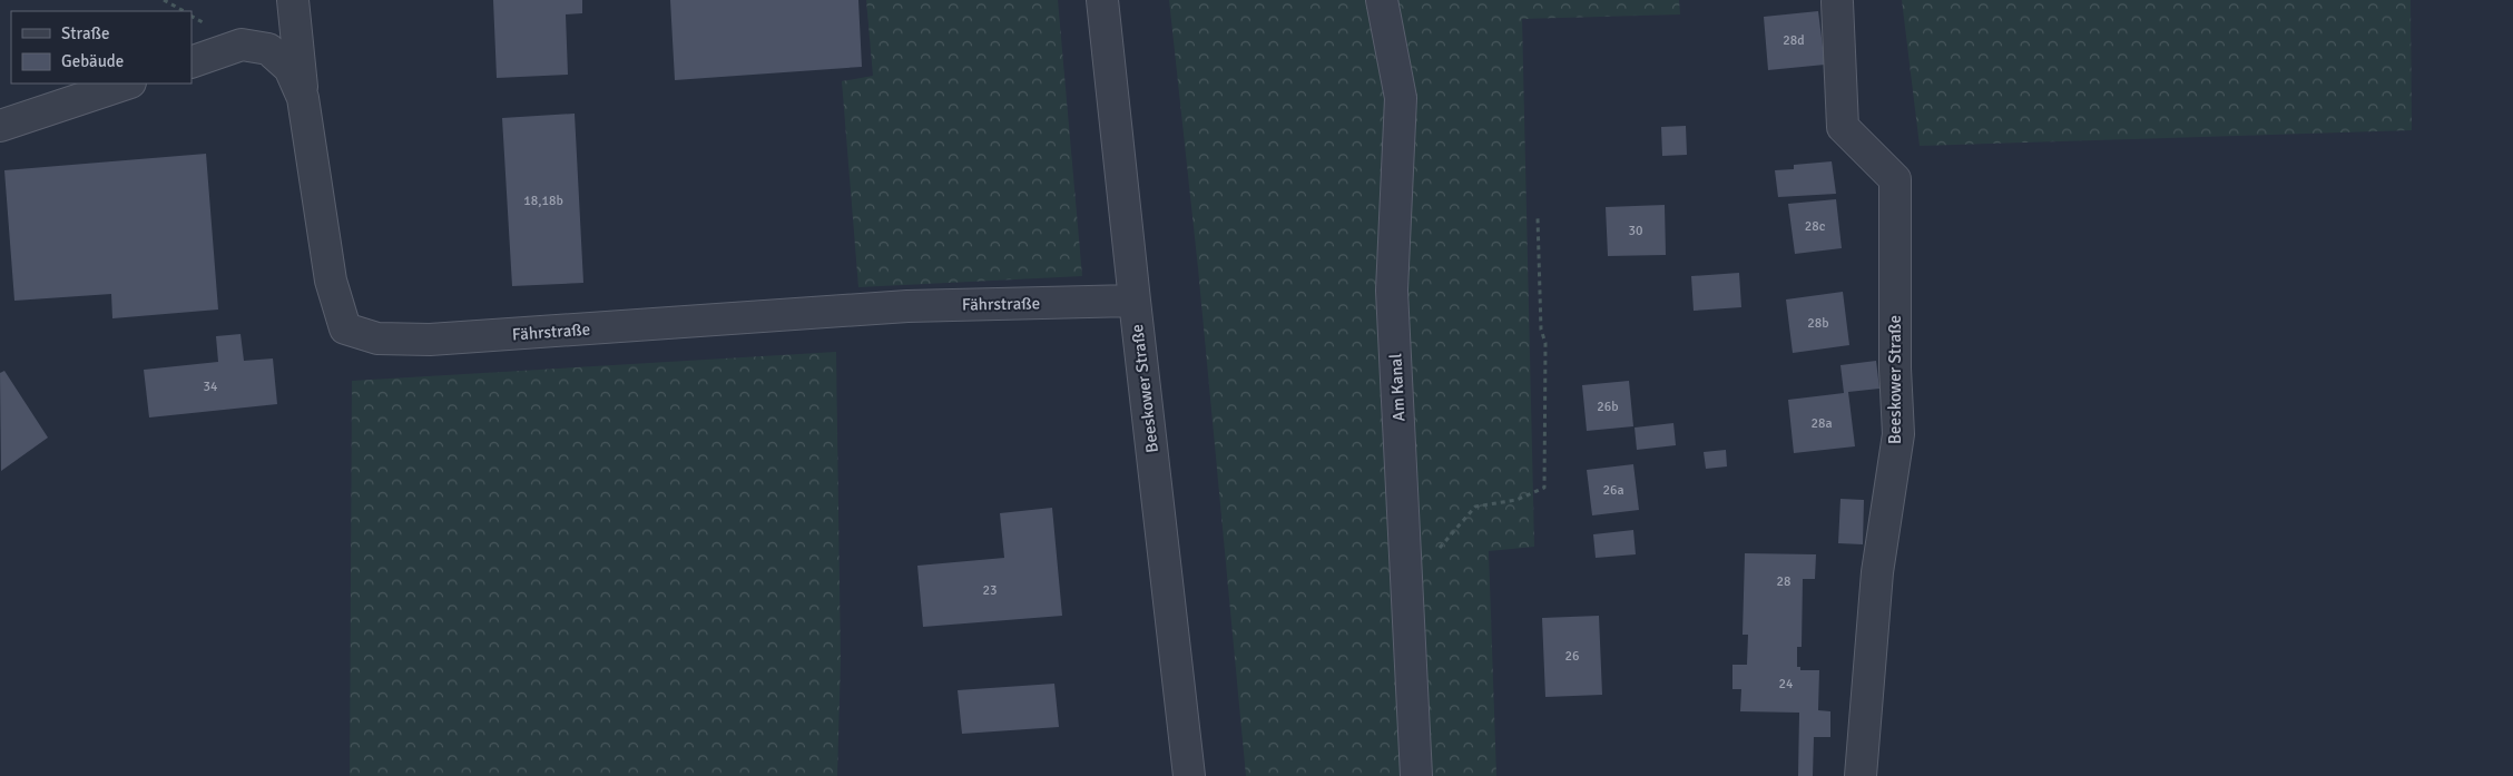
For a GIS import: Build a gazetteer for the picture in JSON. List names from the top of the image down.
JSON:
{
  "streets": {
    "street": ["Fährstraße", "Beeskower Straße", "Am Kanal"]
  },
  "crossings": [
    ["Fährstraße", "Beeskower Straße"]
  ],
  "house_numbers": [
    "28d",
    "18,18b",
    "28c",
    "30",
    "28b",
    "34",
    "26b",
    "28a",
    "26a",
    "28",
    "23",
    "26",
    "24"
  ],
  "legend": ["Straße", "Gebäude"]
}
